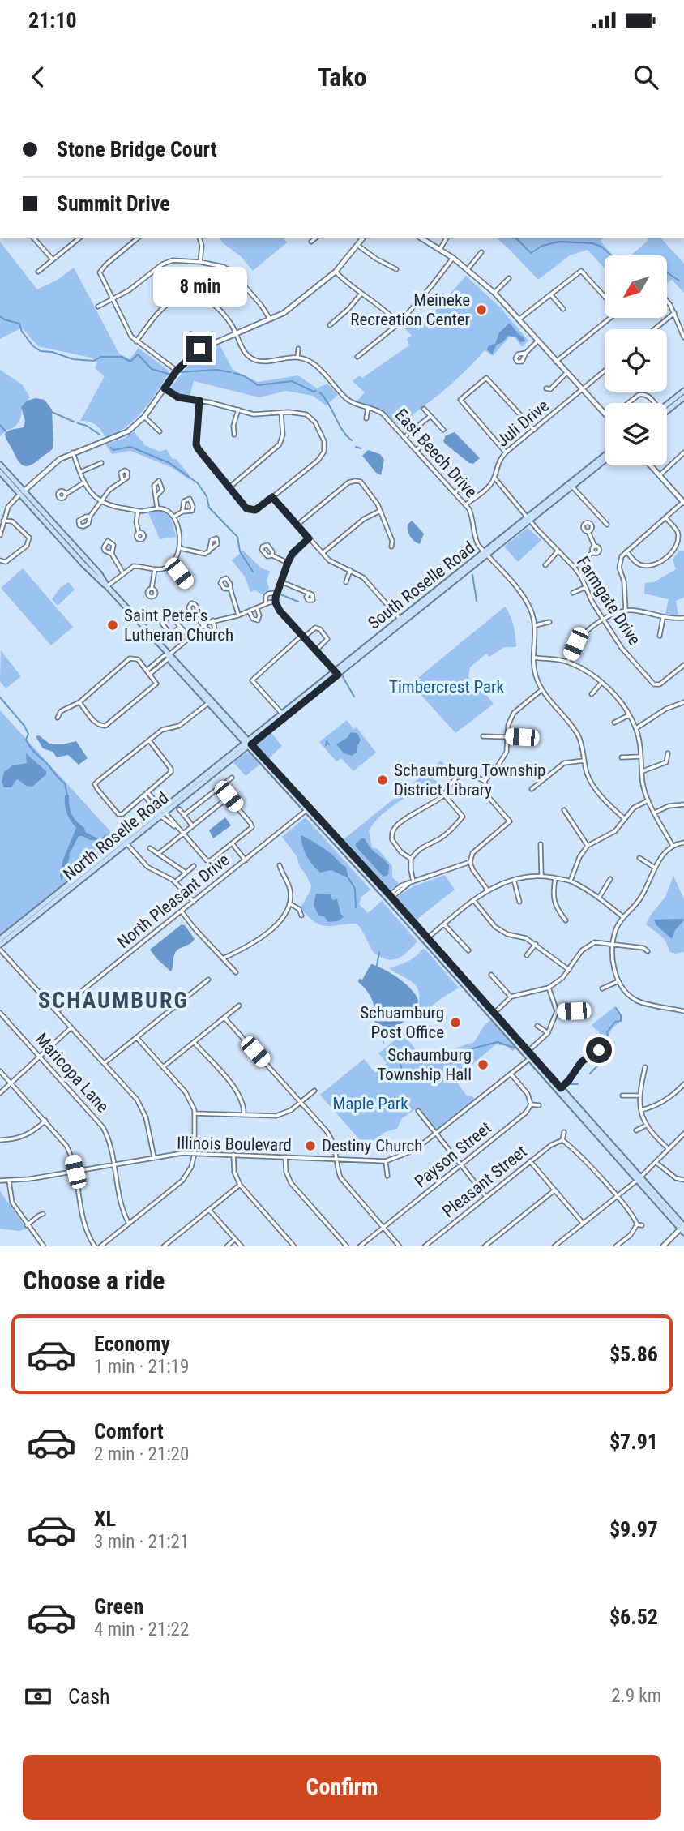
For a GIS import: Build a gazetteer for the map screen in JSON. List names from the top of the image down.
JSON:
{
  "streets": {
    "main road": ["South Roselle Road", "North Roselle Road"],
    "street": [
      "Juli Drive",
      "East Beech Drive",
      "Farmgate Drive",
      "North Pleasant Drive",
      "Maricopa Lane",
      "Illinois Boulevard",
      "Payson Street",
      "Pleasant Street"
    ]
  },
  "crossings": [
    ["Juli Drive", "East Beech Drive"],
    ["Juli Drive", "Farmgate Drive"],
    ["East Beech Drive", "South Roselle Road"],
    ["South Roselle Road", "Farmgate Drive"],
    ["South Roselle Road", "North Roselle Road"],
    ["Maricopa Lane", "Illinois Boulevard"]
  ],
  "districts": ["SCHAUMBURG"],
  "parks": ["Timbercrest Park", "Maple Park"],
  "places": [
    "Meineke Recreation Center",
    "Saint Peter's Lutheran Church",
    "Schaumburg Township District Library",
    "Schuamburg Post Office",
    "Schaumburg Township Hall",
    "Destiny Church"
  ],
  "north": "bottom left",
  "page": {
    "status": "21:10",
    "header": "Tako",
    "banner": ["Stone Bridge Court", "Summit Drive"],
    "bubble": "8 min",
    "heading": "Choose a ride",
    "list": [
      {
        "name": "Economy",
        "note": "1 min · 21:19",
        "value": "$5.86"
      },
      {
        "name": "Comfort",
        "note": "2 min · 21:20",
        "value": "$7.91"
      },
      {
        "name": "XL",
        "note": "3 min · 21:21",
        "value": "$9.97"
      },
      {
        "name": "Green",
        "note": "4 min · 21:22",
        "value": "$6.52"
      }
    ],
    "pay": ["Cash", "2.9 km"],
    "buttons": "Confirm"
  }
}
